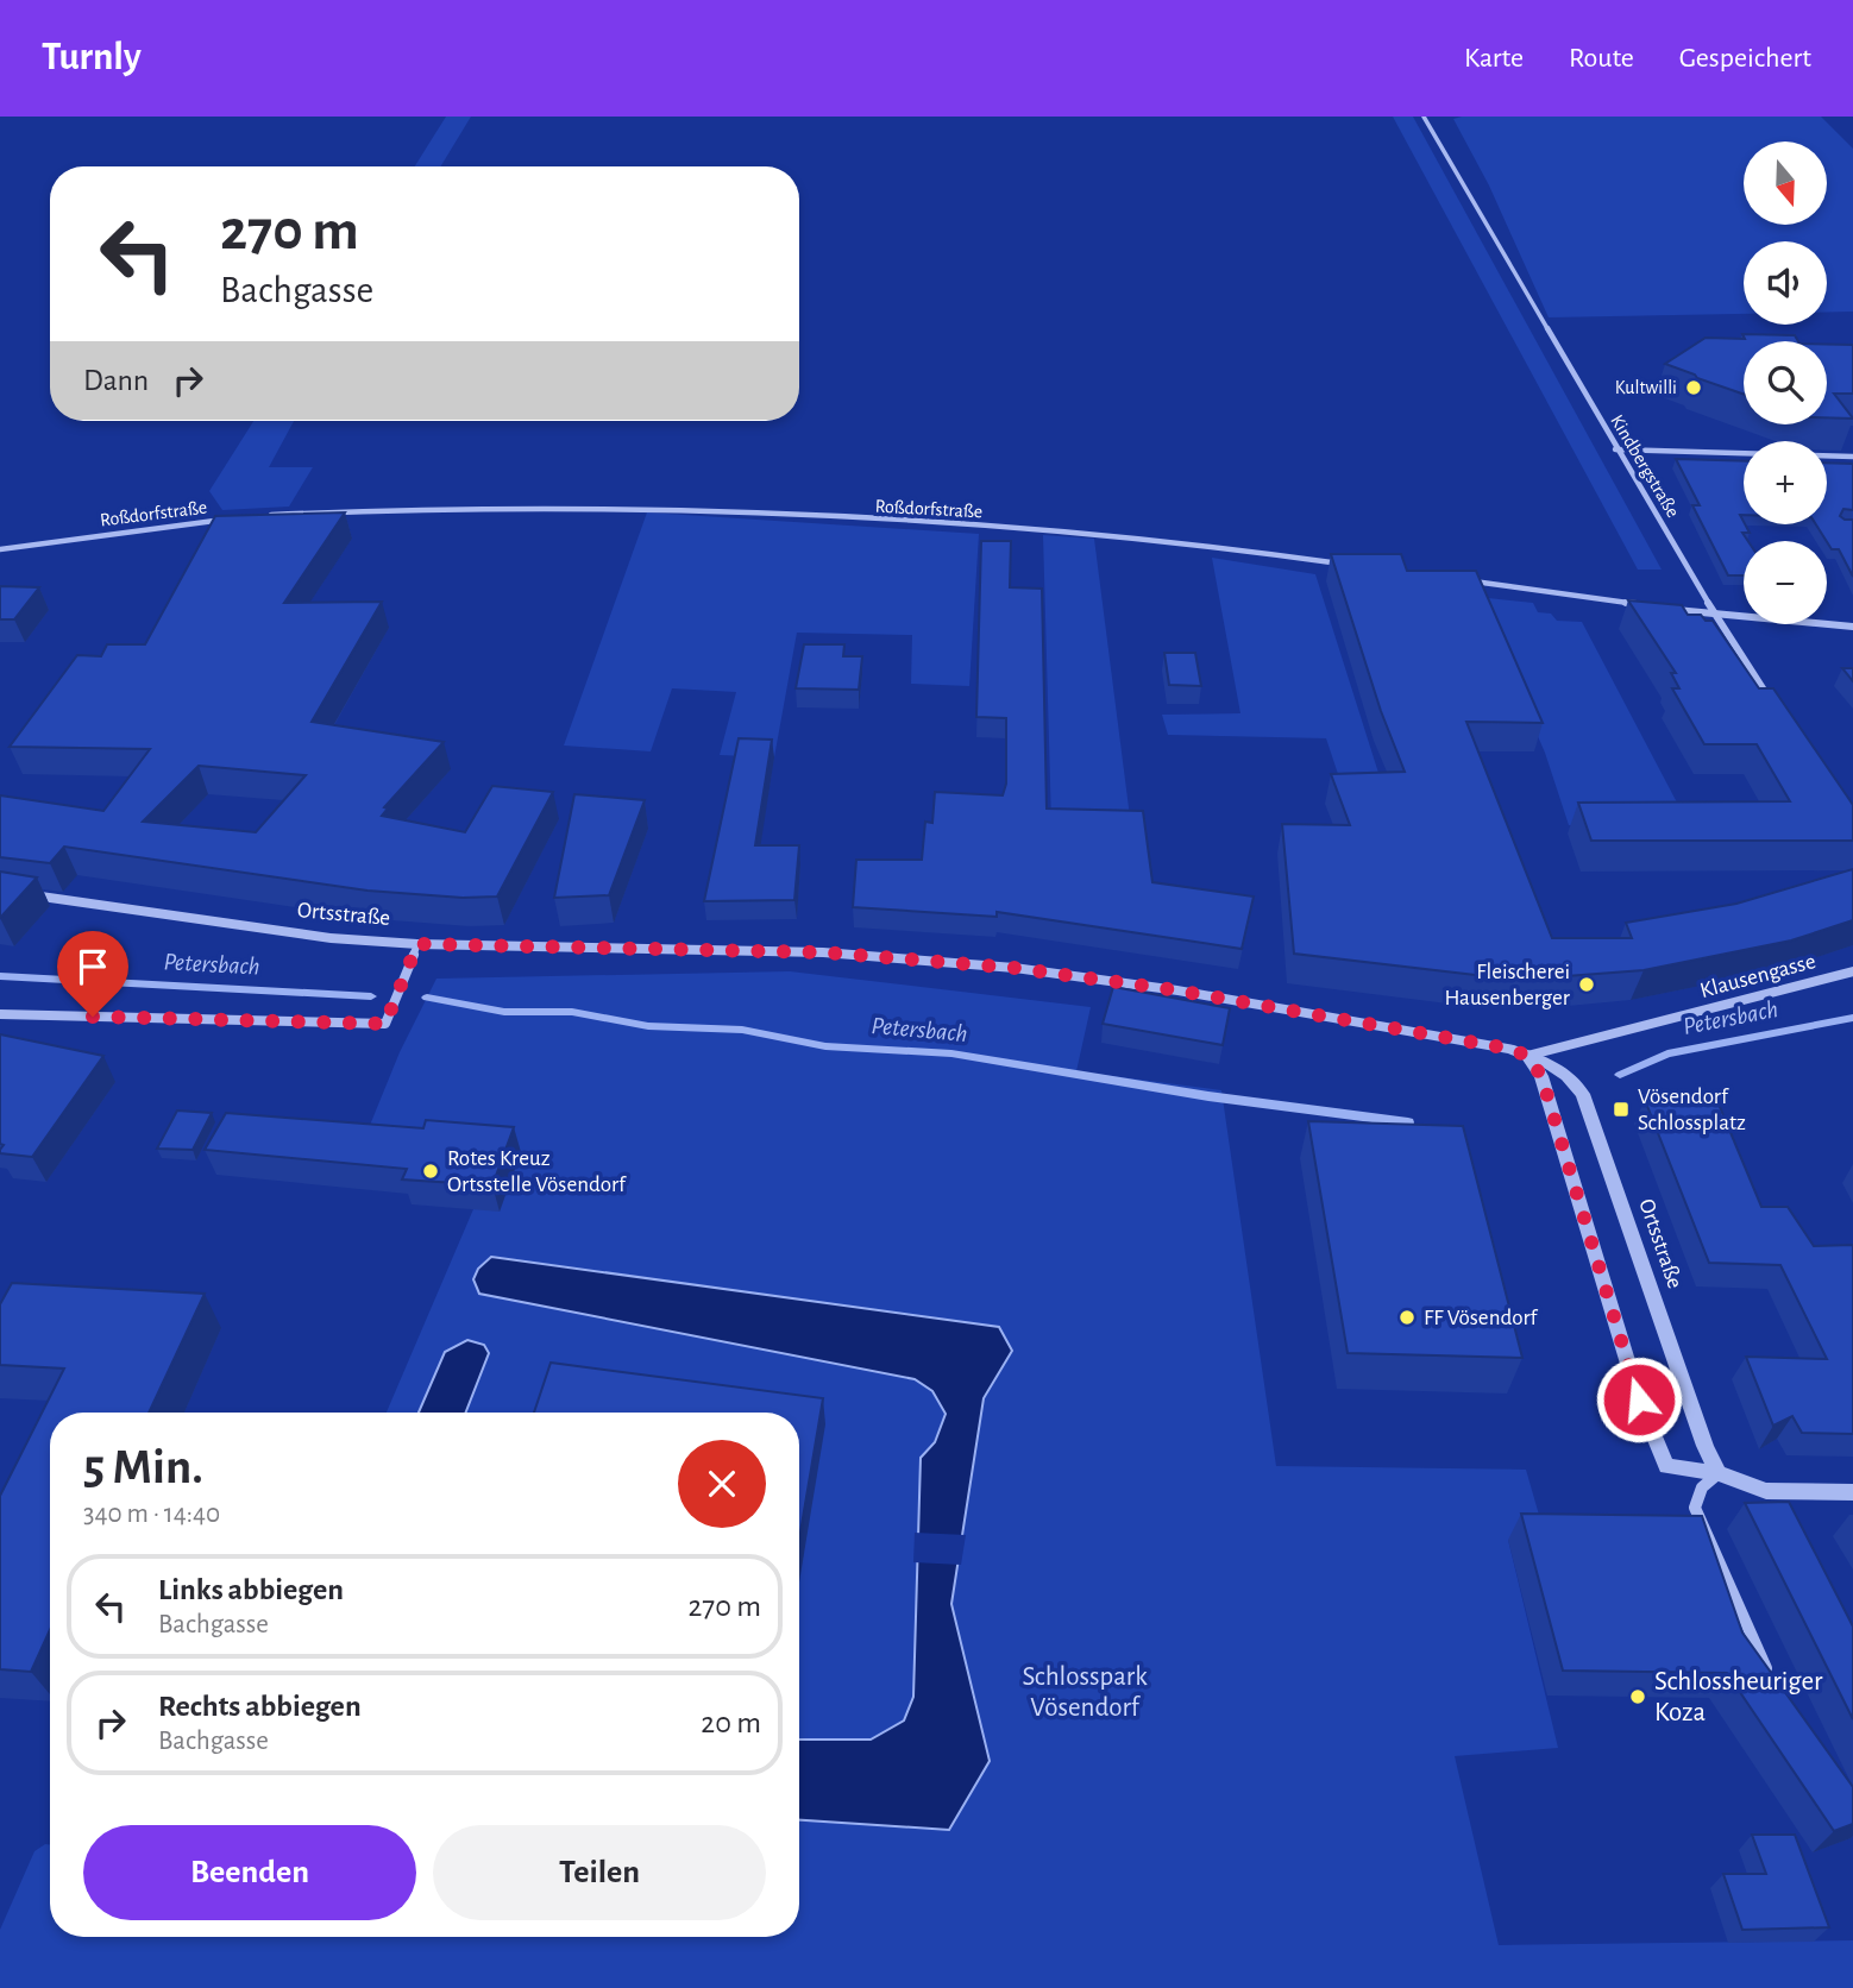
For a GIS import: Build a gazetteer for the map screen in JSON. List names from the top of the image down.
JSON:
{
  "streets": {
    "street": [
      "Kindbergstraße",
      "Roßdorfstraße",
      "Ortsstraße",
      "Klausengasse"
    ]
  },
  "crossings": [
    ["Ortsstraße", "Klausengasse"]
  ],
  "water": ["Petersbach"],
  "parks": ["Schlosspark Vösendorf"],
  "places": {
    "other": [
      "Kultwilli",
      "Fleischerei Hausenberger",
      "Rotes Kreuz Ortsstelle Vösendorf",
      "FF Vösendorf",
      "Schlossheuriger Koza"
    ],
    "transit": ["Vösendorf Schlossplatz"]
  },
  "north": "bottom",
  "page": {
    "header": "Turnly",
    "nav": ["Karte", "Route", "Gespeichert"],
    "map_buttons": ["+", "−"],
    "turn": ["270 m", "Bachgasse"],
    "then": "Dann",
    "heading": ["5 Min.", "340 m · 14:40"],
    "list": [
      {
        "name": "Links abbiegen",
        "note": "Bachgasse",
        "value": "270 m"
      },
      {
        "name": "Rechts abbiegen",
        "note": "Bachgasse",
        "value": "20 m"
      }
    ],
    "buttons": ["Beenden", "Teilen"]
  }
}
